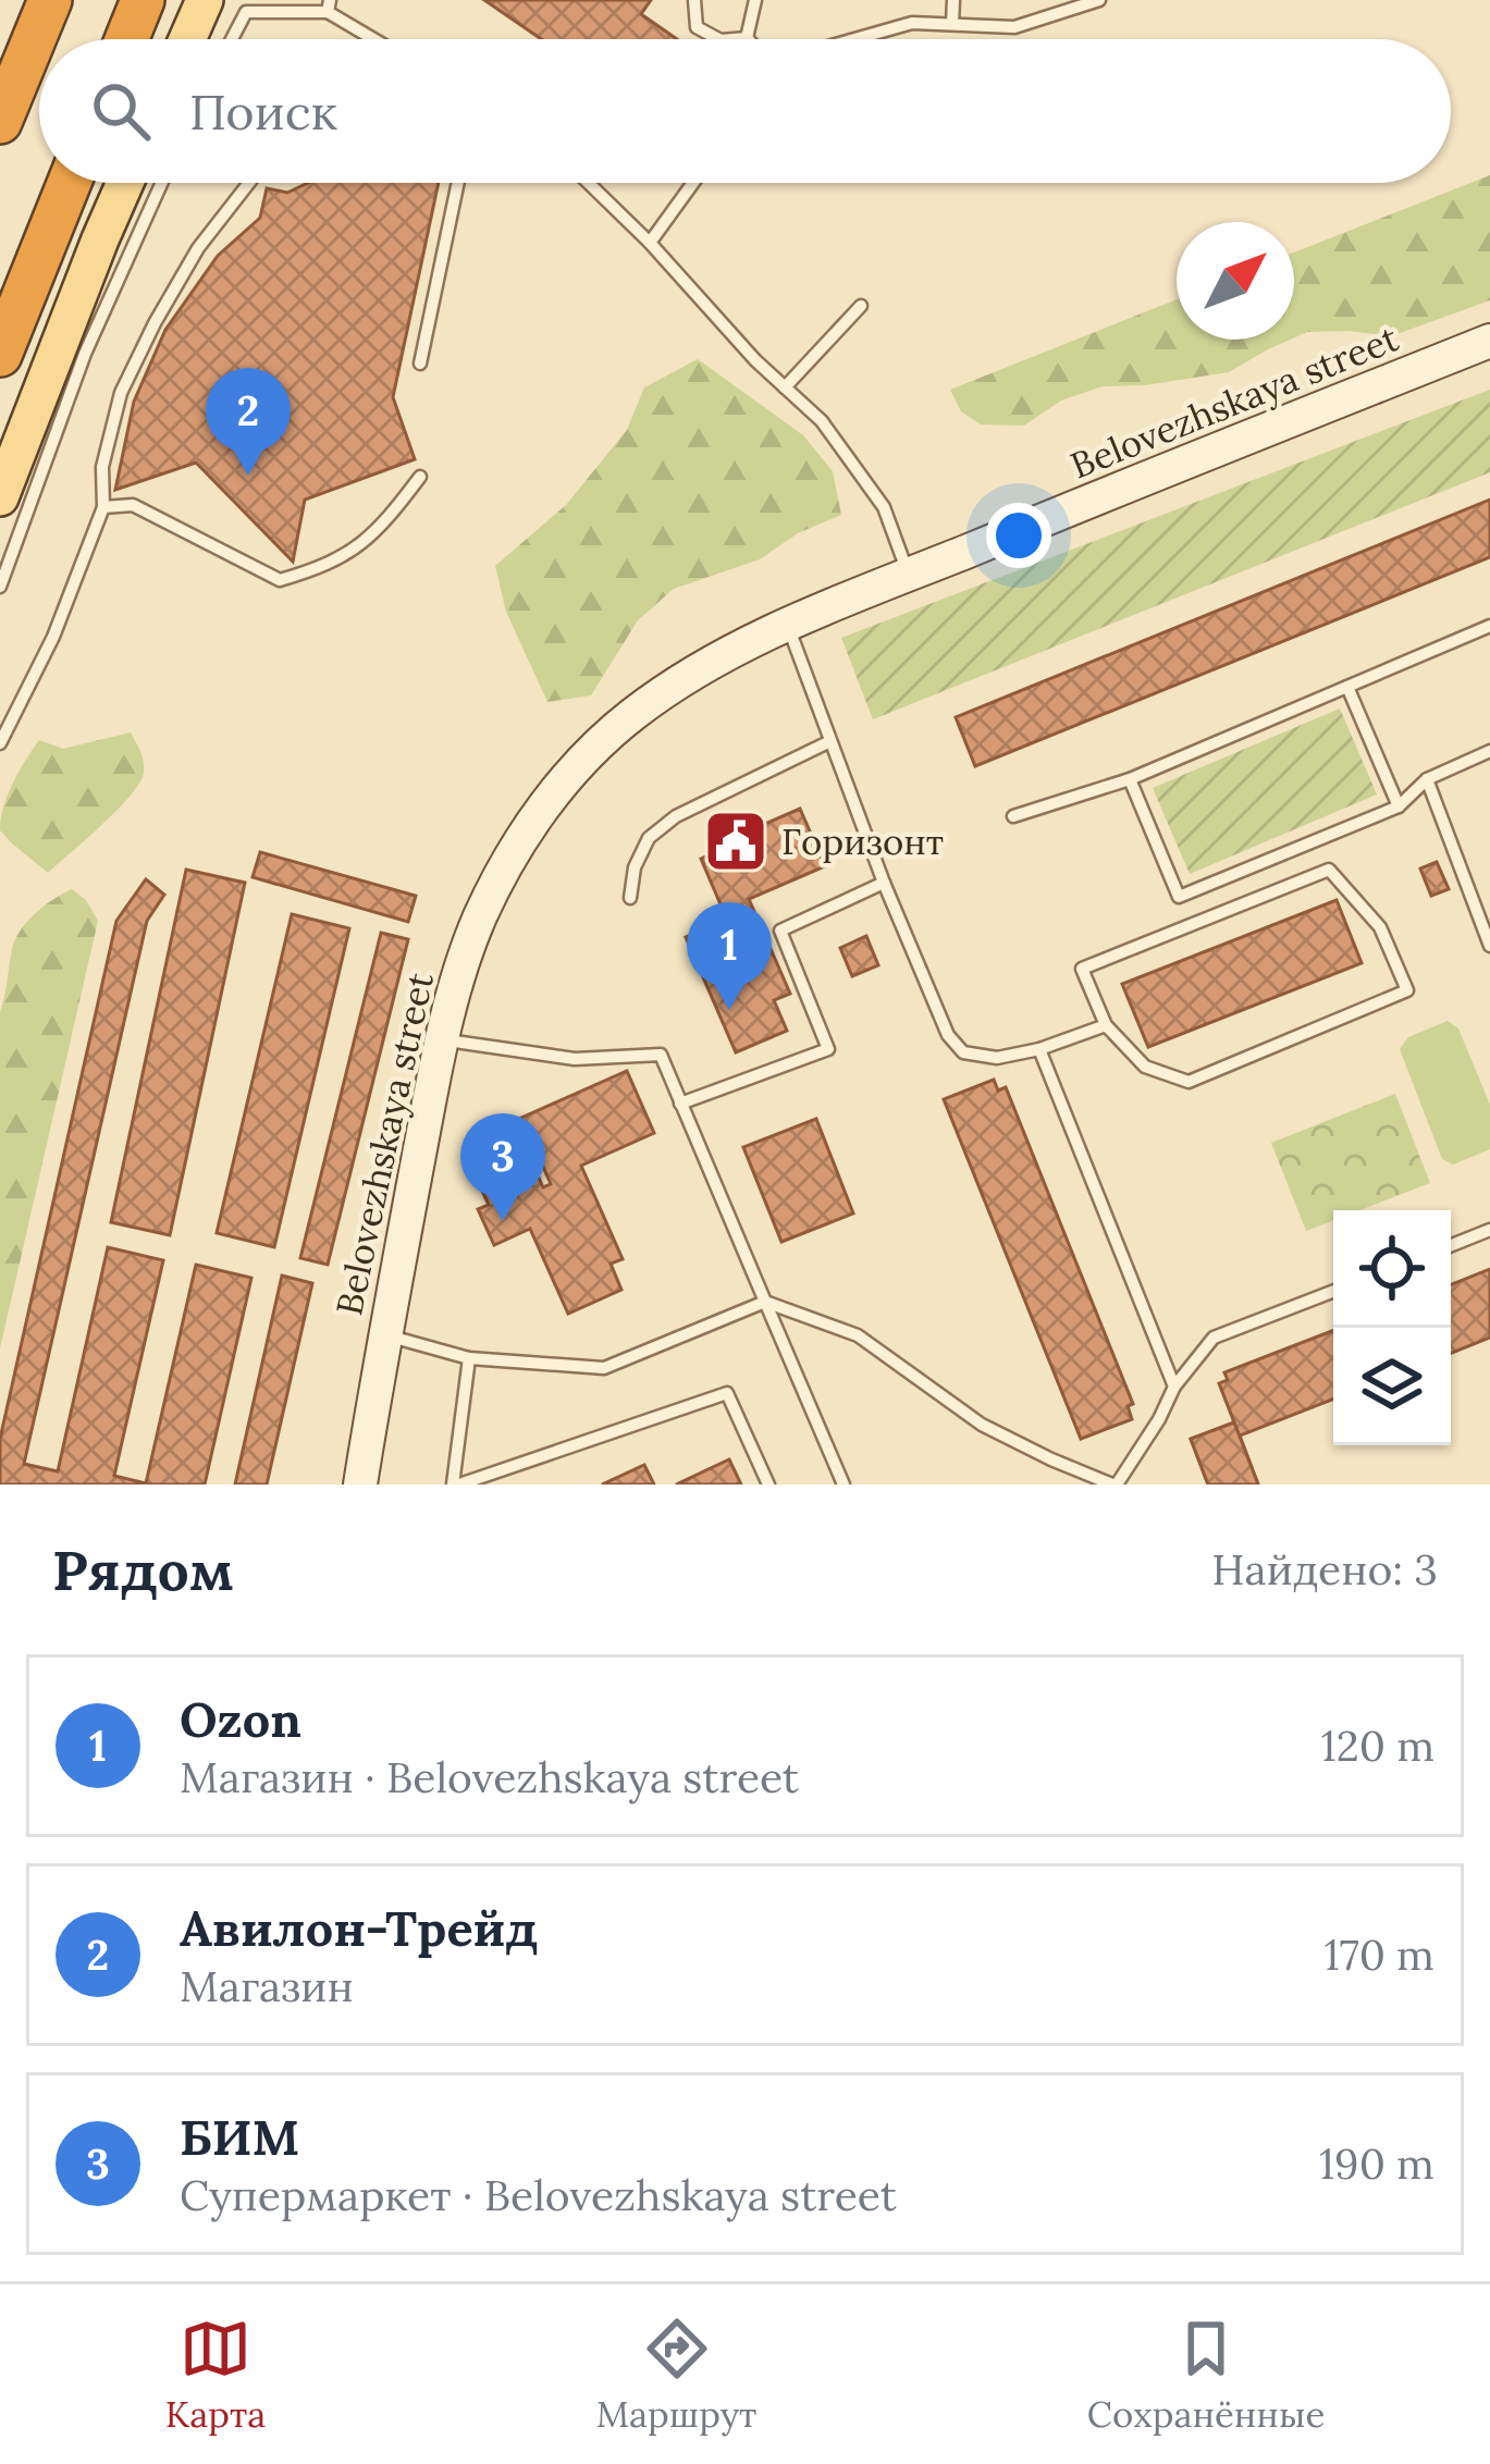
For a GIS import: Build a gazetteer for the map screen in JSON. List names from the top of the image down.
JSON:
{
  "streets": {
    "street": ["Belovezhskaya street"]
  },
  "places": {
    "public building": ["Горизонт"]
  },
  "north": "top right",
  "page": {
    "search": "Поиск",
    "pins": ["2", "1", "3"],
    "heading": ["Рядом", "Найдено: 3"],
    "list": [
      {
        "mark": "1",
        "name": "Ozon",
        "note": "Магазин · Belovezhskaya street",
        "value": "120 m"
      },
      {
        "mark": "2",
        "name": "Авилон-Трейд",
        "note": "Магазин",
        "value": "170 m"
      },
      {
        "mark": "3",
        "name": "БИМ",
        "note": "Супермаркет · Belovezhskaya street",
        "value": "190 m"
      }
    ],
    "nav": ["Карта", "Маршрут", "Сохранённые"]
  }
}
